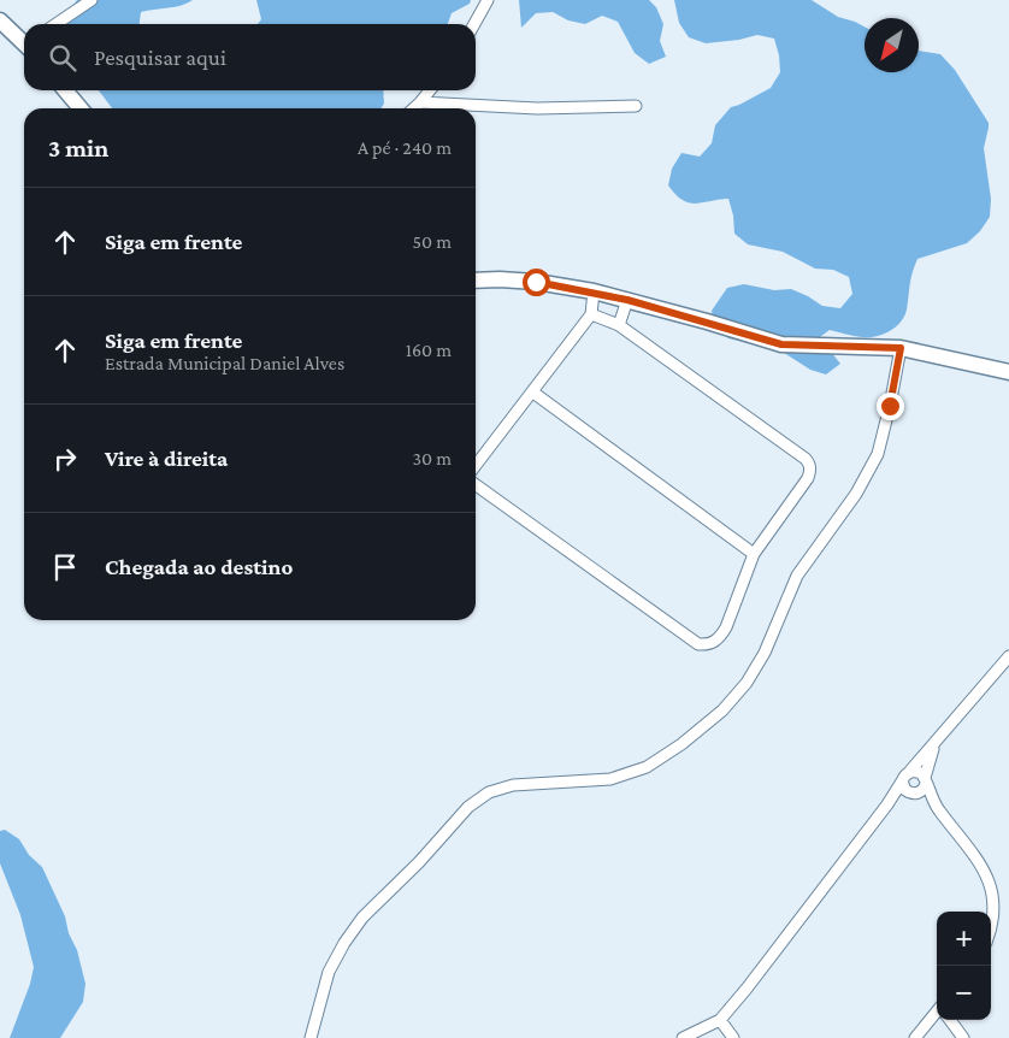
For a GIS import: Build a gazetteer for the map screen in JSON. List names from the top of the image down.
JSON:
{
  "north": "bottom left",
  "page": {
    "search": "Pesquisar aqui",
    "heading": ["3 min", "A pé · 240 m"],
    "list": [
      ["Siga em frente", "50 m"],
      ["Siga em frente", "Estrada Municipal Daniel Alves", "160 m"],
      ["Vire à direita", "30 m"],
      "Chegada ao destino"
    ],
    "map_buttons": ["+", "−"]
  }
}
